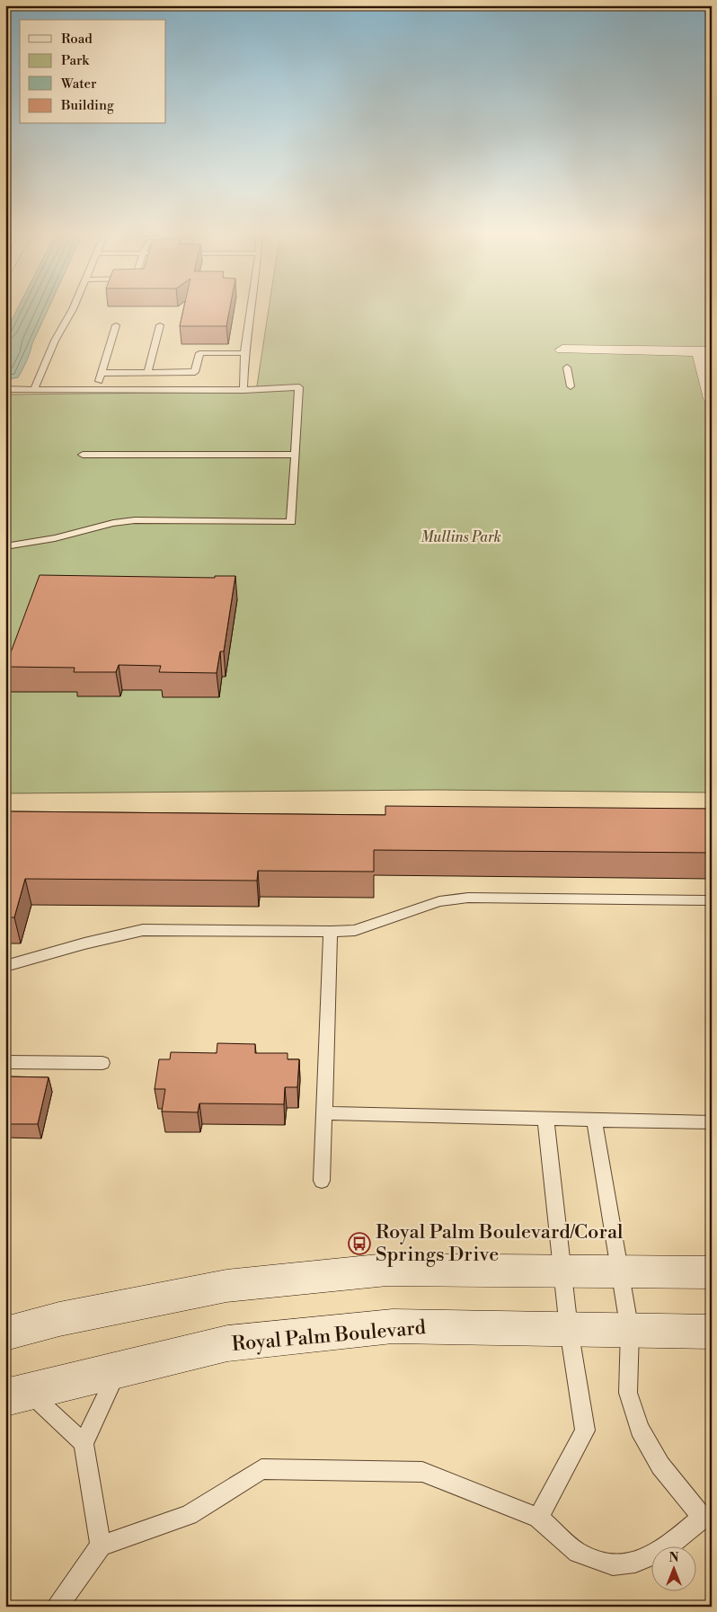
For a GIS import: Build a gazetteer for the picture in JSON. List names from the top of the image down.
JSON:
{
  "streets": {
    "main road": ["Royal Palm Boulevard"]
  },
  "parks": ["Mullins Park"],
  "places": {
    "bus stop": ["Royal Palm Boulevard/Coral Springs Drive"]
  },
  "legend": [
    "Road",
    "Park",
    "Water",
    "Building"
  ],
  "north": "top"
}
